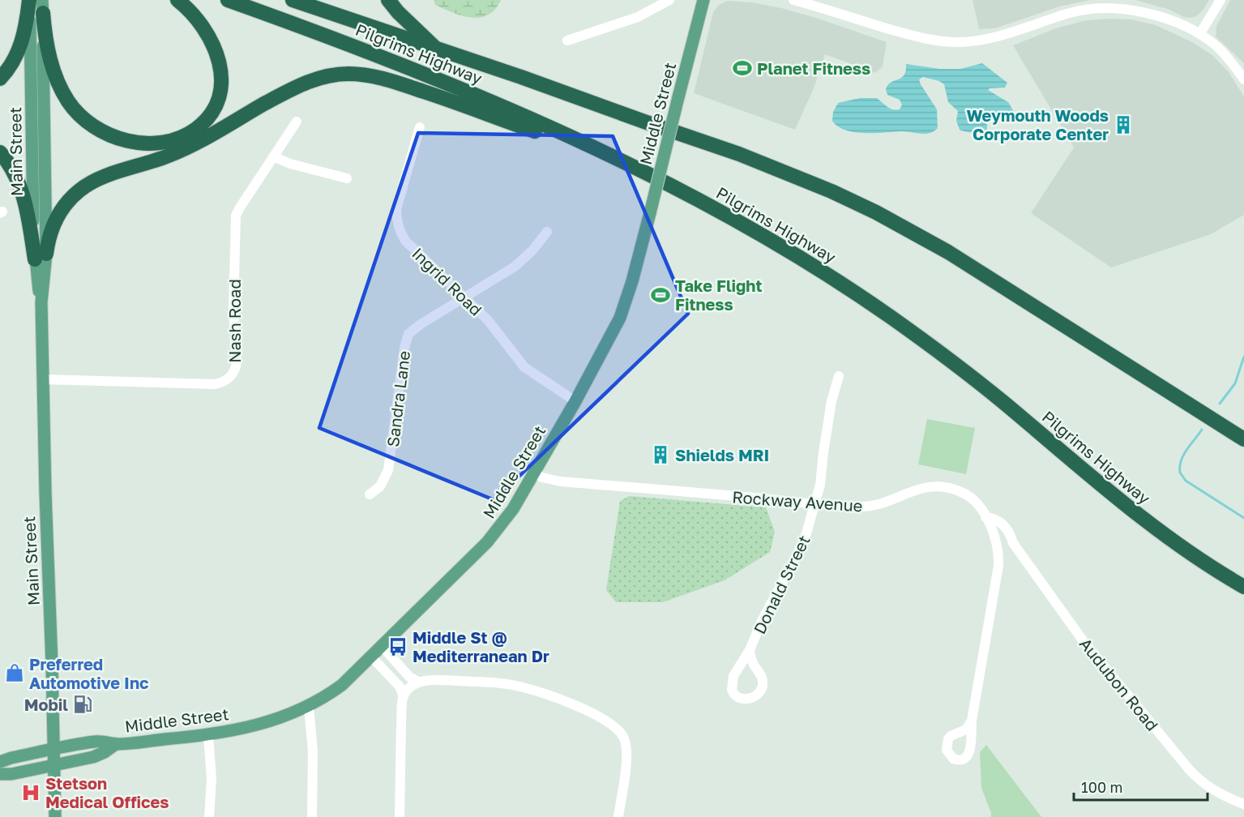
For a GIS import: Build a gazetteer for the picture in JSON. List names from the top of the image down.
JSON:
{
  "streets": {
    "highway": ["Pilgrims Highway"],
    "main road": ["Middle Street", "Main Street"],
    "street": [
      "Ingrid Road",
      "Nash Road",
      "Sandra Lane",
      "Rockway Avenue",
      "Donald Street",
      "Audubon Road"
    ]
  },
  "crossings": [
    ["Middle Street", "Main Street"],
    ["Middle Street", "Ingrid Road"],
    ["Middle Street", "Rockway Avenue"],
    ["Main Street", "Nash Road"],
    ["Ingrid Road", "Sandra Lane"],
    ["Rockway Avenue", "Donald Street"],
    ["Rockway Avenue", "Audubon Road"]
  ],
  "places": {
    "sports": ["Planet Fitness", "Take Flight Fitness"],
    "building": ["Weymouth Woods Corporate Center", "Shields MRI"],
    "bus stop": ["Middle St @ Mediterranean Dr"],
    "shop": ["Preferred Automotive Inc"],
    "fuel station": ["Mobil"],
    "hospital": ["Stetson Medical Offices"]
  },
  "scale_bar": "100 m"
}
